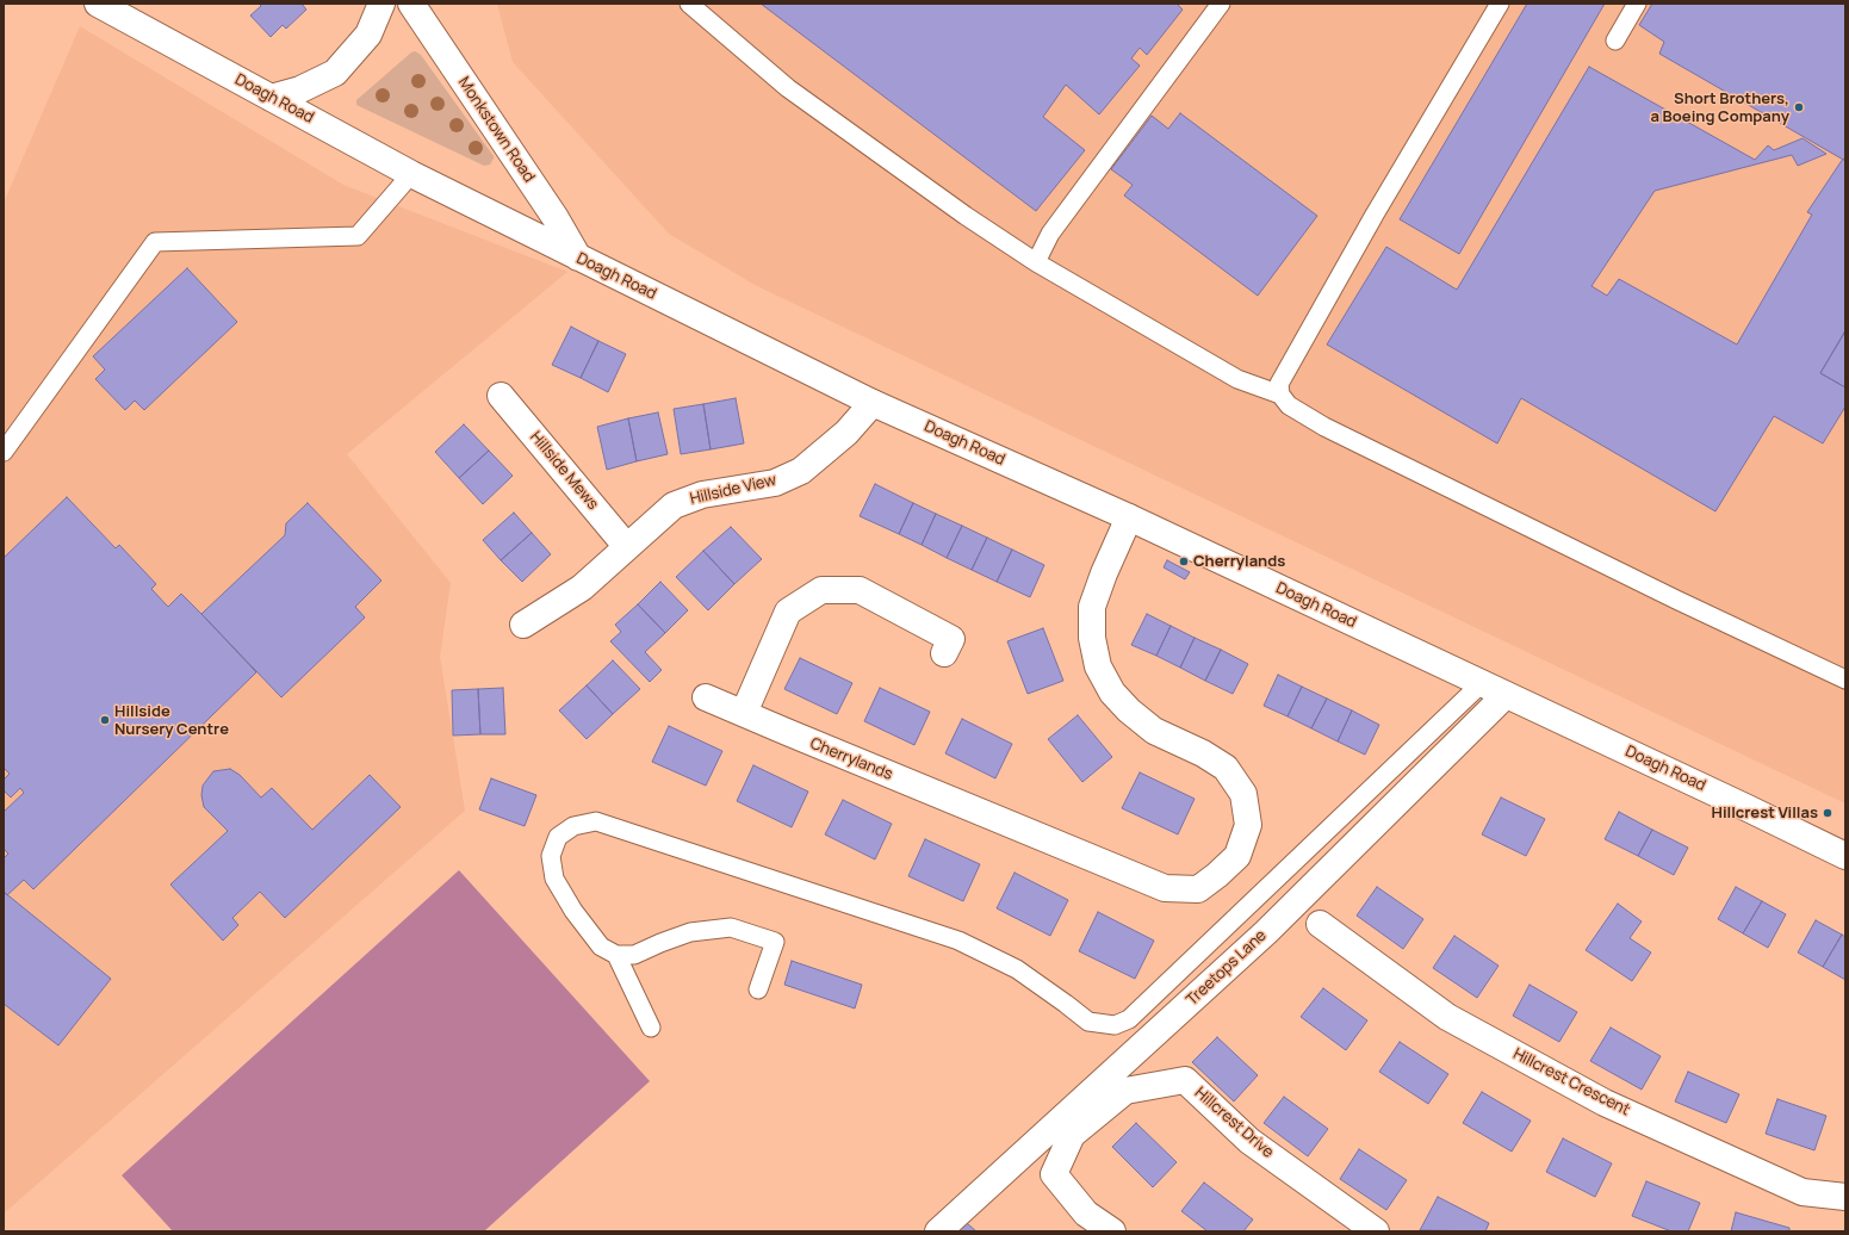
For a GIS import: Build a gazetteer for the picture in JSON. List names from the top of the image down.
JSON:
{
  "streets": {
    "street": [
      "Doagh Road",
      "Monkstown Road",
      "Hillside Mews",
      "Hillside View",
      "Cherrylands",
      "Treetops Lane",
      "Hillcrest Crescent",
      "Hillcrest Drive"
    ]
  },
  "crossings": [
    ["Doagh Road", "Monkstown Road"],
    ["Doagh Road", "Hillside View"],
    ["Doagh Road", "Cherrylands"],
    ["Doagh Road", "Treetops Lane"],
    ["Hillside Mews", "Hillside View"]
  ],
  "places": [
    "Short Brothers, a Boeing Company",
    "Cherrylands",
    "Hillside Nursery Centre",
    "Hillcrest Villas"
  ]
}
